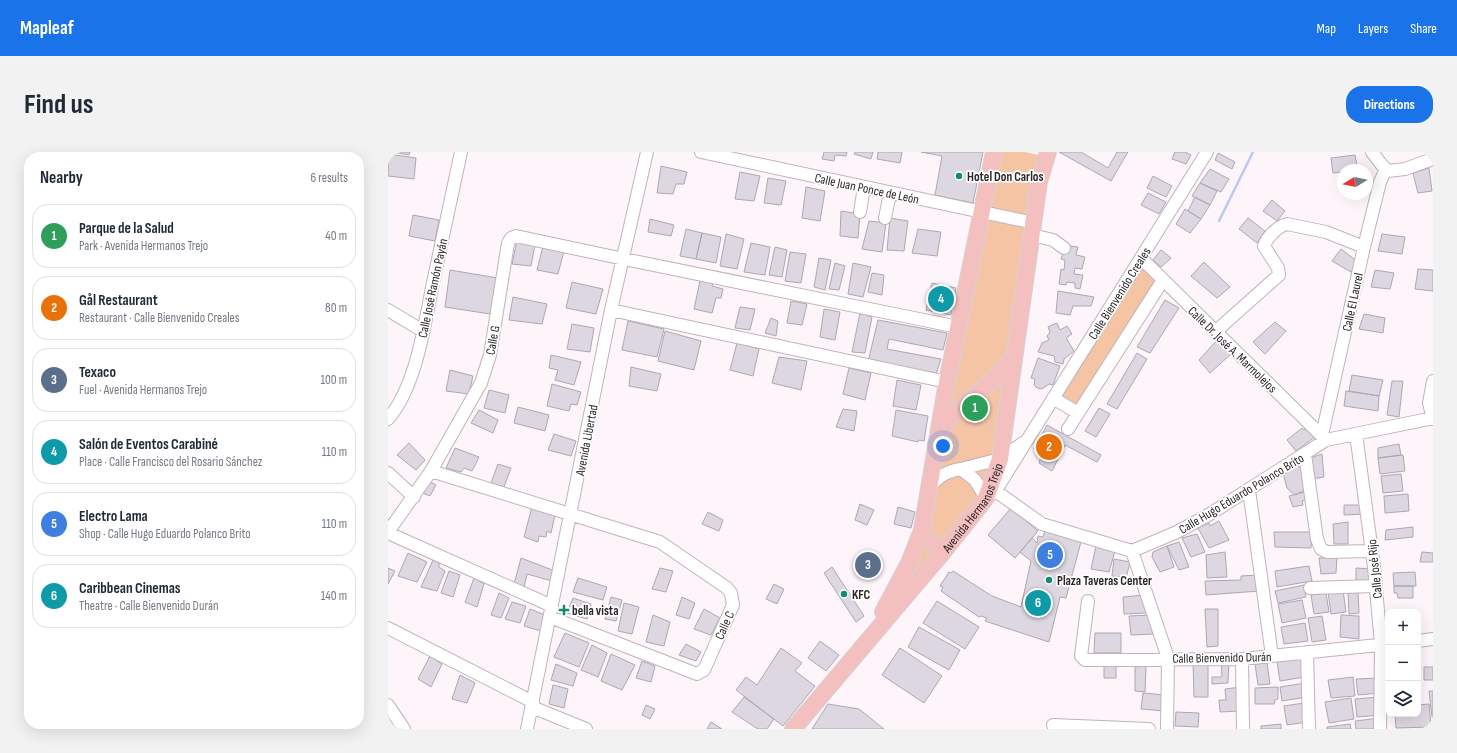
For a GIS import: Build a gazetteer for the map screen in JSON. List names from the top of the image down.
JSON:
{
  "streets": {
    "main road": ["Avenida Hermanos Trejo"],
    "street": [
      "Calle Juan Ponce de León",
      "Calle José Ramón Payán",
      "Calle Bienvenido Creales",
      "Calle El Laurel",
      "Calle G",
      "Calle Dr. José A. Marmolejos",
      "Avenida Libertad",
      "Calle Hugo Eduardo Polanco Brito",
      "Calle José Rijo",
      "Calle C",
      "Calle Bienvenido Durán"
    ]
  },
  "crossings": [
    ["Calle Juan Ponce de León", "Avenida Hermanos Trejo"],
    ["Calle Bienvenido Creales", "Calle Dr. José A. Marmolejos"],
    ["Calle Bienvenido Creales", "Avenida Hermanos Trejo"],
    ["Calle El Laurel", "Calle Dr. José A. Marmolejos"],
    ["Calle El Laurel", "Calle Hugo Eduardo Polanco Brito"],
    ["Calle G", "Avenida Libertad"],
    ["Calle G", "Calle C"],
    ["Calle Dr. José A. Marmolejos", "Calle Hugo Eduardo Polanco Brito"],
    ["Avenida Libertad", "Calle C"],
    ["Calle Hugo Eduardo Polanco Brito", "Calle José Rijo"],
    ["Calle José Rijo", "Calle Bienvenido Durán"]
  ],
  "places": {
    "other": ["Hotel Don Carlos", "Plaza Taveras Center", "KFC"],
    "health": ["bella vista"]
  },
  "north": "left",
  "page": {
    "header": "Mapleaf",
    "nav": ["Map", "Layers", "Share"],
    "buttons": "Directions",
    "title": "Find us",
    "heading": ["Nearby", "6 results"],
    "list": [
      {
        "mark": "1",
        "name": "Parque de la Salud",
        "note": "Park · Avenida Hermanos Trejo",
        "value": "40 m"
      },
      {
        "mark": "2",
        "name": "Gål Restaurant",
        "note": "Restaurant · Calle Bienvenido Creales",
        "value": "80 m"
      },
      {
        "mark": "3",
        "name": "Texaco",
        "note": "Fuel · Avenida Hermanos Trejo",
        "value": "100 m"
      },
      {
        "mark": "4",
        "name": "Salón de Eventos Carabiné",
        "note": "Place · Calle Francisco del Rosario Sánchez",
        "value": "110 m"
      },
      {
        "mark": "5",
        "name": "Electro Lama",
        "note": "Shop · Calle Hugo Eduardo Polanco Brito",
        "value": "110 m"
      },
      {
        "mark": "6",
        "name": "Caribbean Cinemas",
        "note": "Theatre · Calle Bienvenido Durán",
        "value": "140 m"
      }
    ],
    "pins": [
      "4",
      "1",
      "2",
      "5",
      "3",
      "6"
    ],
    "map_buttons": ["+", "−"]
  }
}
